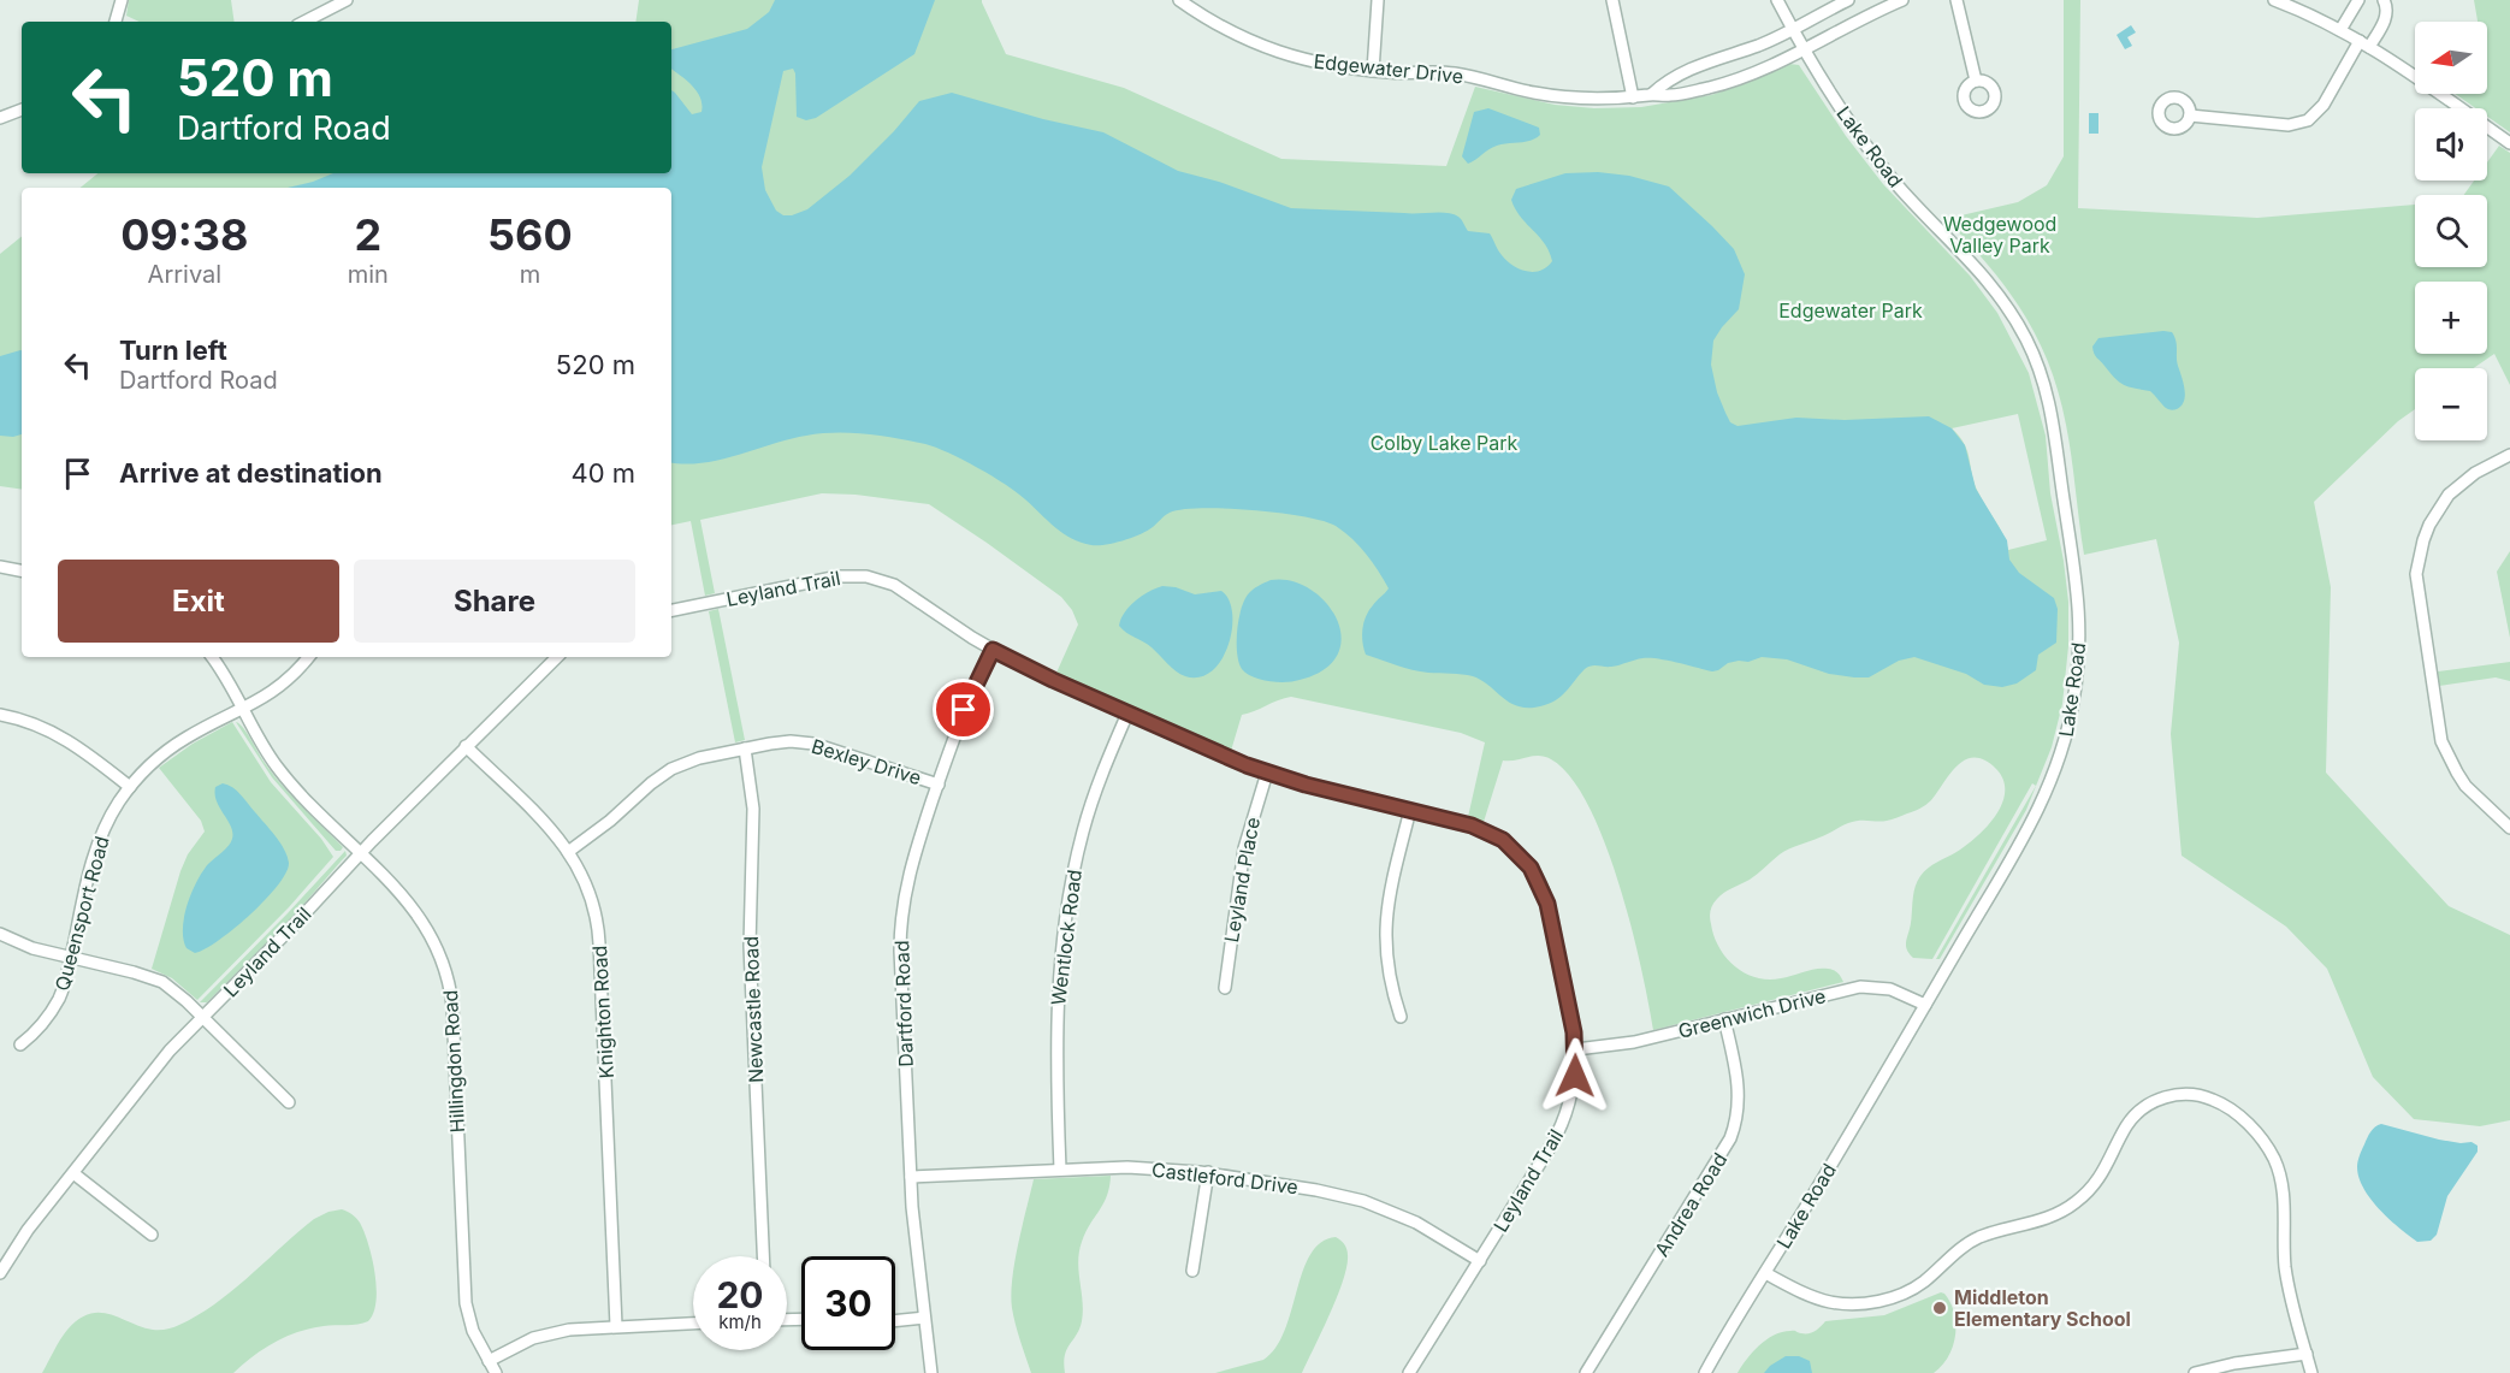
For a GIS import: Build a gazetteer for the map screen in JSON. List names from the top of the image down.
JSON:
{
  "streets": {
    "street": [
      "Edgewater Drive",
      "Lake Road",
      "Leyland Trail",
      "Bexley Drive",
      "Leyland Place",
      "Queensport Road",
      "Wentlock Road",
      "Dartford Road",
      "Newcastle Road",
      "Knighton Road",
      "Greenwich Drive",
      "Hillingdon Road",
      "Castleford Drive",
      "Andrea Road"
    ]
  },
  "crossings": [
    ["Edgewater Drive", "Lake Road"],
    ["Lake Road", "Greenwich Drive"],
    ["Leyland Trail", "Leyland Place"],
    ["Leyland Trail", "Wentlock Road"],
    ["Leyland Trail", "Dartford Road"],
    ["Leyland Trail", "Knighton Road"],
    ["Leyland Trail", "Greenwich Drive"],
    ["Leyland Trail", "Hillingdon Road"],
    ["Leyland Trail", "Castleford Drive"],
    ["Bexley Drive", "Dartford Road"],
    ["Bexley Drive", "Newcastle Road"],
    ["Bexley Drive", "Knighton Road"],
    ["Queensport Road", "Hillingdon Road"],
    ["Wentlock Road", "Castleford Drive"],
    ["Dartford Road", "Castleford Drive"],
    ["Greenwich Drive", "Andrea Road"]
  ],
  "parks": ["Wedgewood Valley Park", "Edgewater Park", "Colby Lake Park"],
  "places": ["Middleton Elementary School"],
  "north": "left",
  "page": {
    "map_buttons": ["+", "−"],
    "turn": ["520 m", "Dartford Road"],
    "eta": [
      "09:38",
      "Arrival",
      "2",
      "min",
      "560",
      "m"
    ],
    "list": [
      {
        "name": "Turn left",
        "note": "Dartford Road",
        "value": "520 m"
      },
      {
        "name": "Arrive at destination",
        "value": "40 m"
      }
    ],
    "buttons": ["Exit", "Share"],
    "speed": "20 km/h",
    "limit": "30"
  }
}
